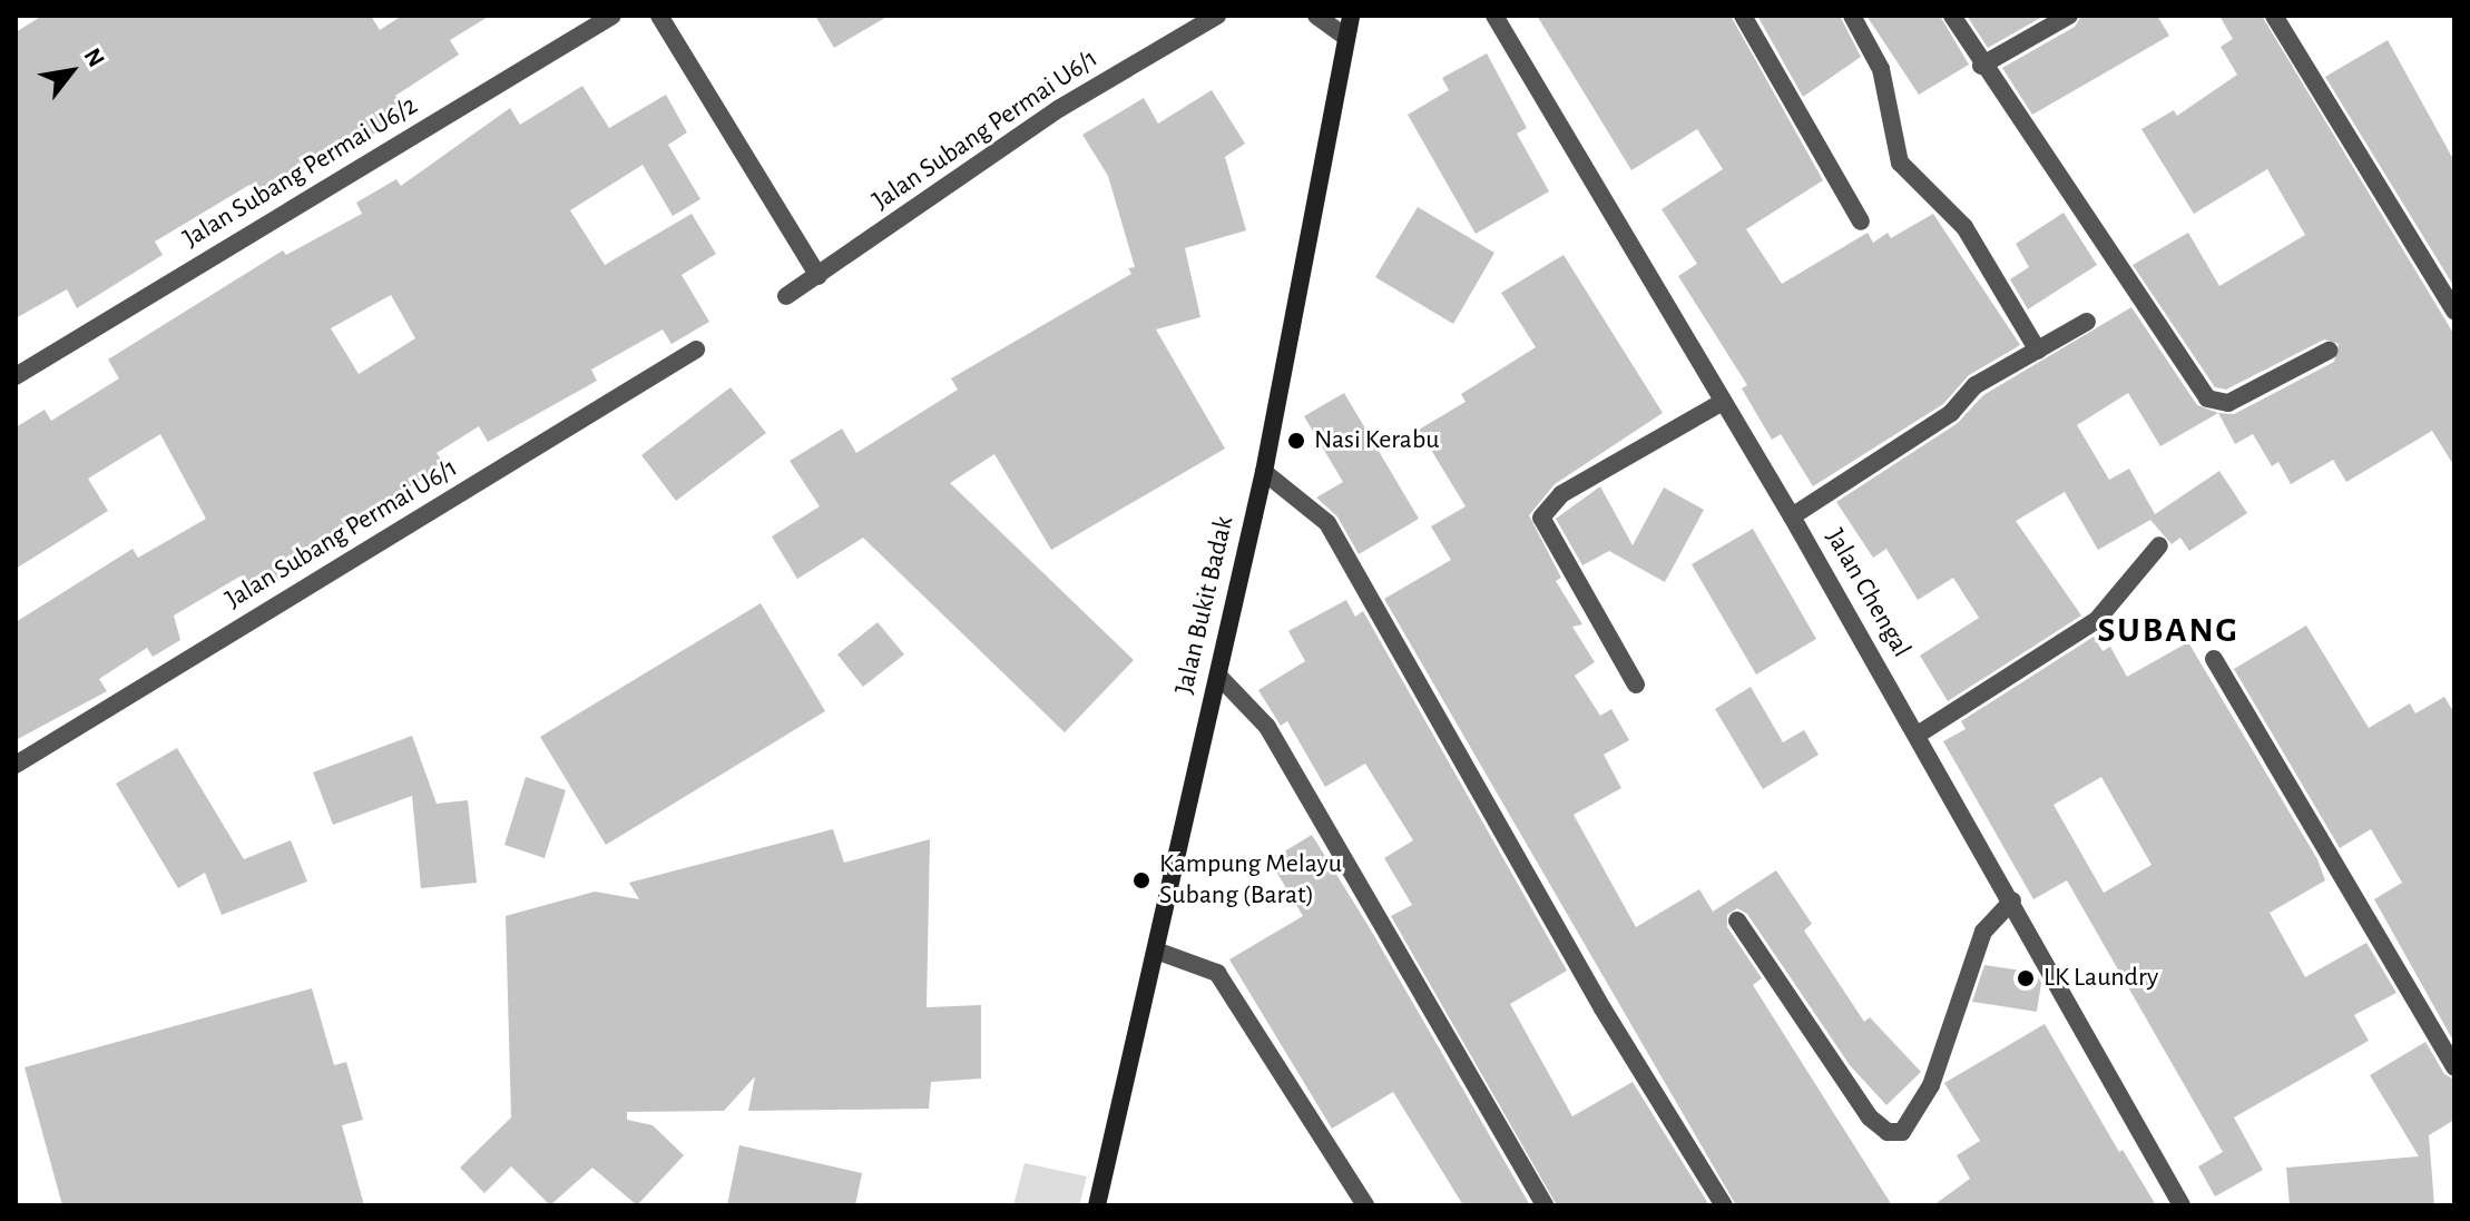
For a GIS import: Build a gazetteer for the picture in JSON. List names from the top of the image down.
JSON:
{
  "streets": {
    "main road": ["Jalan Bukit Badak"],
    "street": ["Jalan Subang Permai U6/1", "Jalan Subang Permai U6/2", "Jalan Chengal"]
  },
  "districts": ["SUBANG"],
  "places": ["Nasi Kerabu", "Kampung Melayu Subang (Barat)", "LK Laundry"],
  "north": "top right"
}
